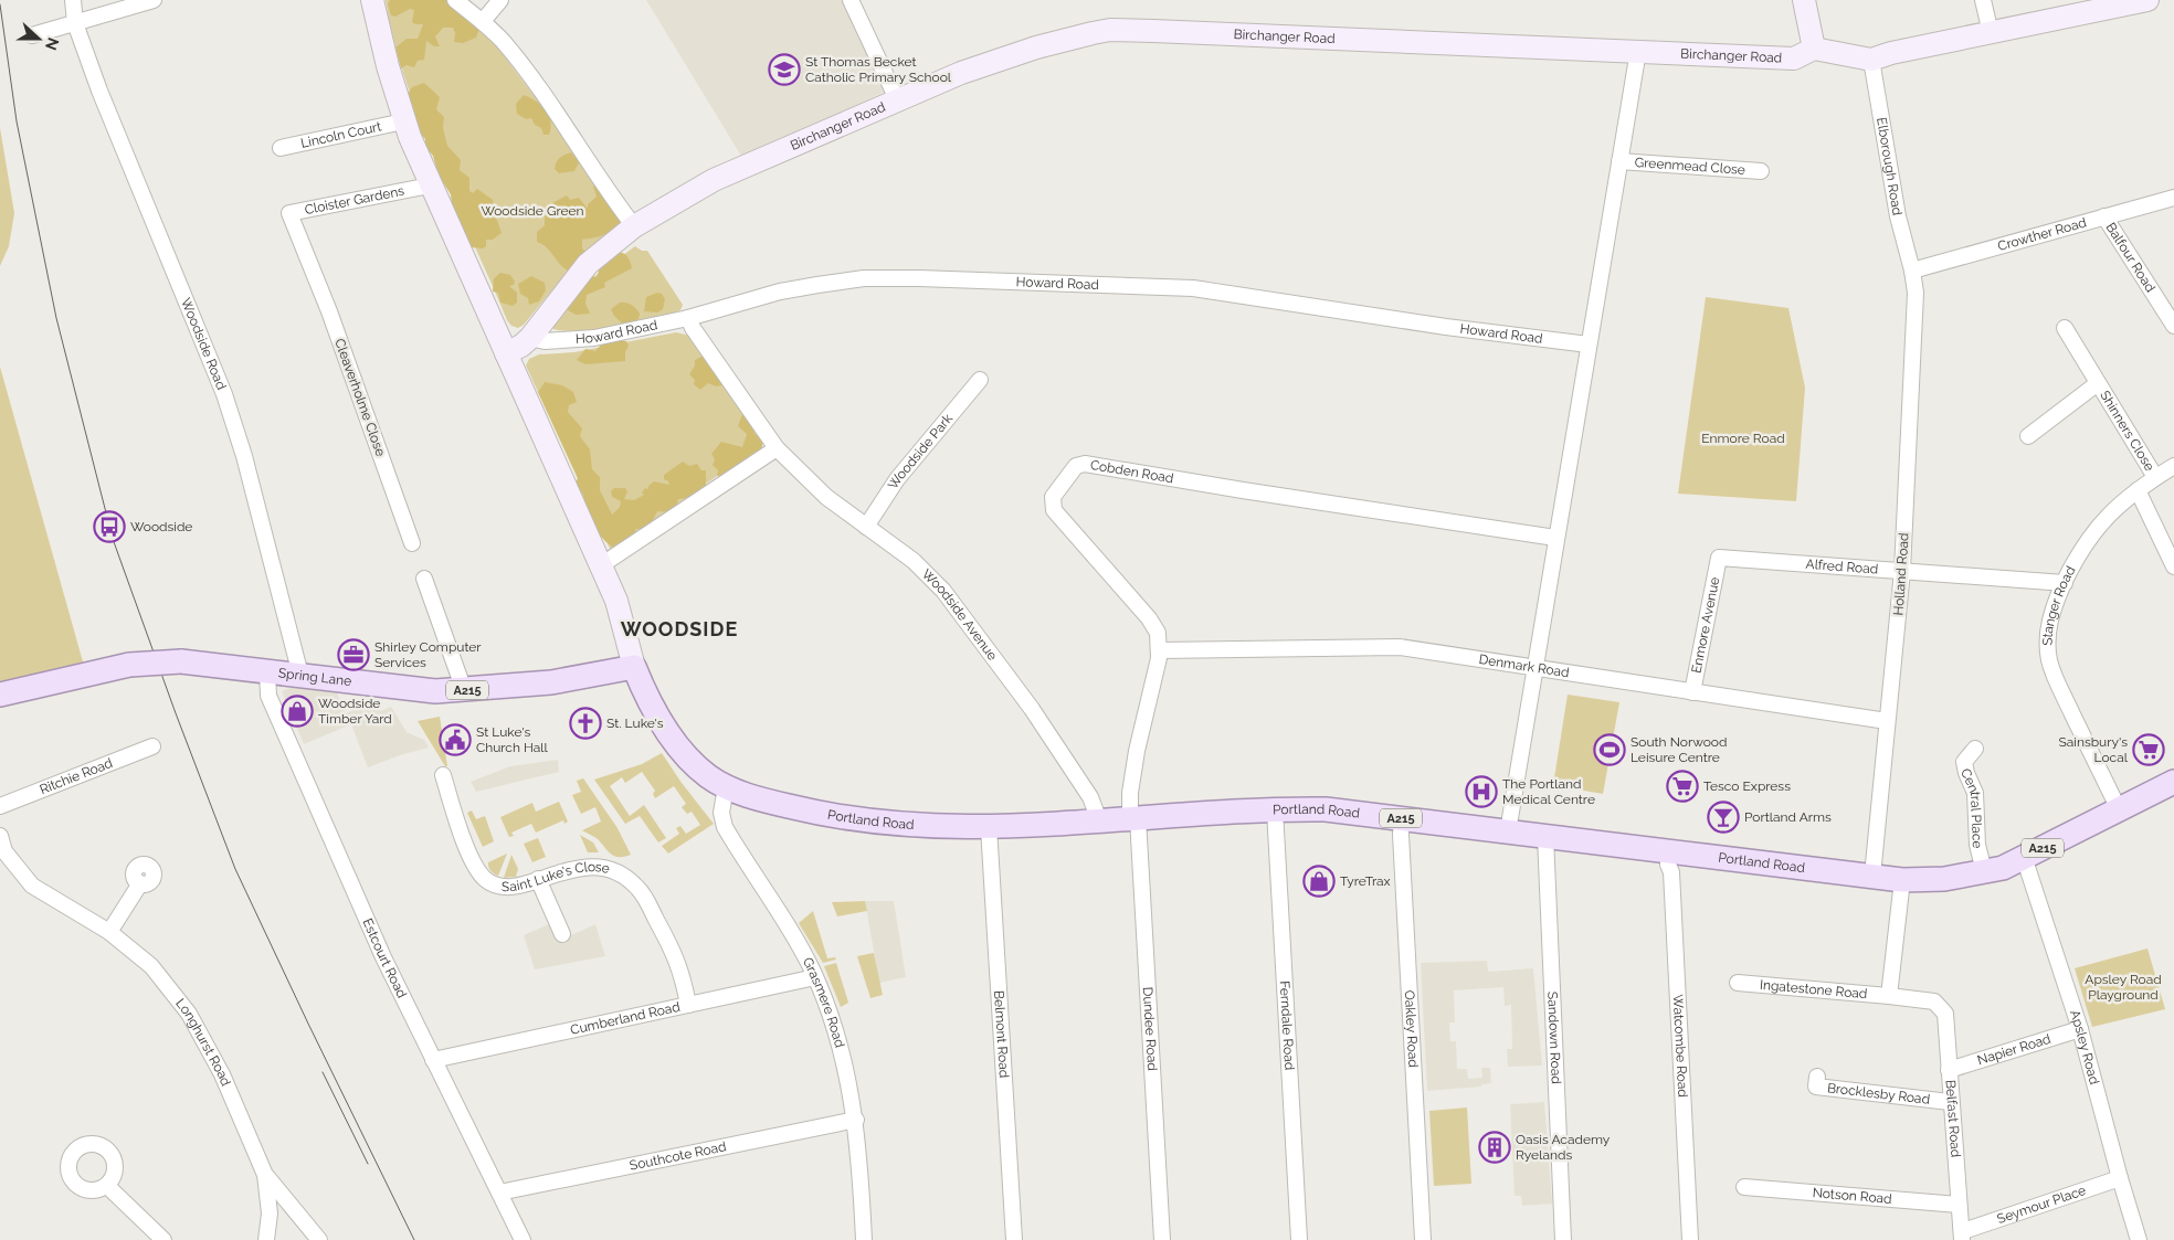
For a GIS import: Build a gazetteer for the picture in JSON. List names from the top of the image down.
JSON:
{
  "streets": {
    "main road": ["Spring Lane", "A215", "Portland Road"],
    "street": [
      "Birchanger Road",
      "Lincoln Court",
      "Greenmead Close",
      "Elborough Road",
      "Cloister Gardens",
      "Crowther Road",
      "Balfour Road",
      "Howard Road",
      "Woodside Road",
      "Cleaverholme Close",
      "Shinners Close",
      "Woodside Park",
      "Cobden Road",
      "Alfred Road",
      "Holland Road",
      "Stanger Road",
      "Woodside Avenue",
      "Enmore Avenue",
      "Denmark Road",
      "Ritchie Road",
      "Central Place",
      "Saint Luke's Close",
      "Estcourt Road",
      "Ingatestone Road",
      "Grasmere Road",
      "Cumberland Road",
      "Ferndale Road",
      "Dundee Road",
      "Oakley Road",
      "Belmont Road",
      "Sandown Road",
      "Longhurst Road",
      "Watcombe Road",
      "Apsley Road",
      "Napier Road",
      "Brocklesby Road",
      "Belfast Road",
      "Southcote Road",
      "Notson Road",
      "Seymour Place"
    ]
  },
  "crossings": [
    ["Birchanger Road", "Howard Road"],
    ["Elborough Road", "Crowther Road"],
    ["Elborough Road", "Holland Road"],
    ["Cloister Gardens", "Cleaverholme Close"],
    ["Crowther Road", "Balfour Road"],
    ["Crowther Road", "Holland Road"],
    ["Woodside Road", "Spring Lane"],
    ["Shinners Close", "Stanger Road"],
    ["Woodside Park", "Woodside Avenue"],
    ["Cobden Road", "Denmark Road"],
    ["Cobden Road", "Portland Road"],
    ["Cobden Road", "Dundee Road"],
    ["Alfred Road", "Holland Road"],
    ["Alfred Road", "Stanger Road"],
    ["Alfred Road", "Enmore Avenue"],
    ["Holland Road", "Denmark Road"],
    ["Holland Road", "Portland Road"],
    ["Stanger Road", "Portland Road"],
    ["Woodside Avenue", "Portland Road"],
    ["Enmore Avenue", "Denmark Road"],
    ["Spring Lane", "Portland Road"],
    ["Spring Lane", "Estcourt Road"],
    ["Central Place", "Portland Road"],
    ["Portland Road", "Grasmere Road"],
    ["Portland Road", "Ferndale Road"],
    ["Portland Road", "Dundee Road"],
    ["Portland Road", "Oakley Road"],
    ["Portland Road", "Belmont Road"],
    ["Portland Road", "Sandown Road"],
    ["Portland Road", "Watcombe Road"],
    ["Portland Road", "Apsley Road"],
    ["Saint Luke's Close", "Cumberland Road"],
    ["Estcourt Road", "Cumberland Road"],
    ["Estcourt Road", "Southcote Road"],
    ["Ingatestone Road", "Belfast Road"],
    ["Grasmere Road", "Cumberland Road"],
    ["Grasmere Road", "Southcote Road"],
    ["Apsley Road", "Napier Road"],
    ["Apsley Road", "Seymour Place"],
    ["Napier Road", "Belfast Road"],
    ["Brocklesby Road", "Belfast Road"],
    ["Belfast Road", "Notson Road"],
    ["Belfast Road", "Seymour Place"]
  ],
  "districts": ["WOODSIDE"],
  "parks": ["Woodside Green", "Enmore Road", "Apsley Road Playground"],
  "places": {
    "school or university": ["St Thomas Becket Catholic Primary School"],
    "bus stop": ["Woodside"],
    "office": ["Shirley Computer Services"],
    "shop": ["Woodside Timber Yard", "TyreTrax"],
    "church": ["St. Luke's"],
    "public building": ["St Luke's Church Hall"],
    "sports": ["South Norwood Leisure Centre"],
    "supermarket": ["Sainsbury's Local", "Tesco Express"],
    "hospital": ["The Portland Medical Centre"],
    "bar": ["Portland Arms"],
    "building": ["Oasis Academy Ryelands"]
  },
  "north": "right"
}
